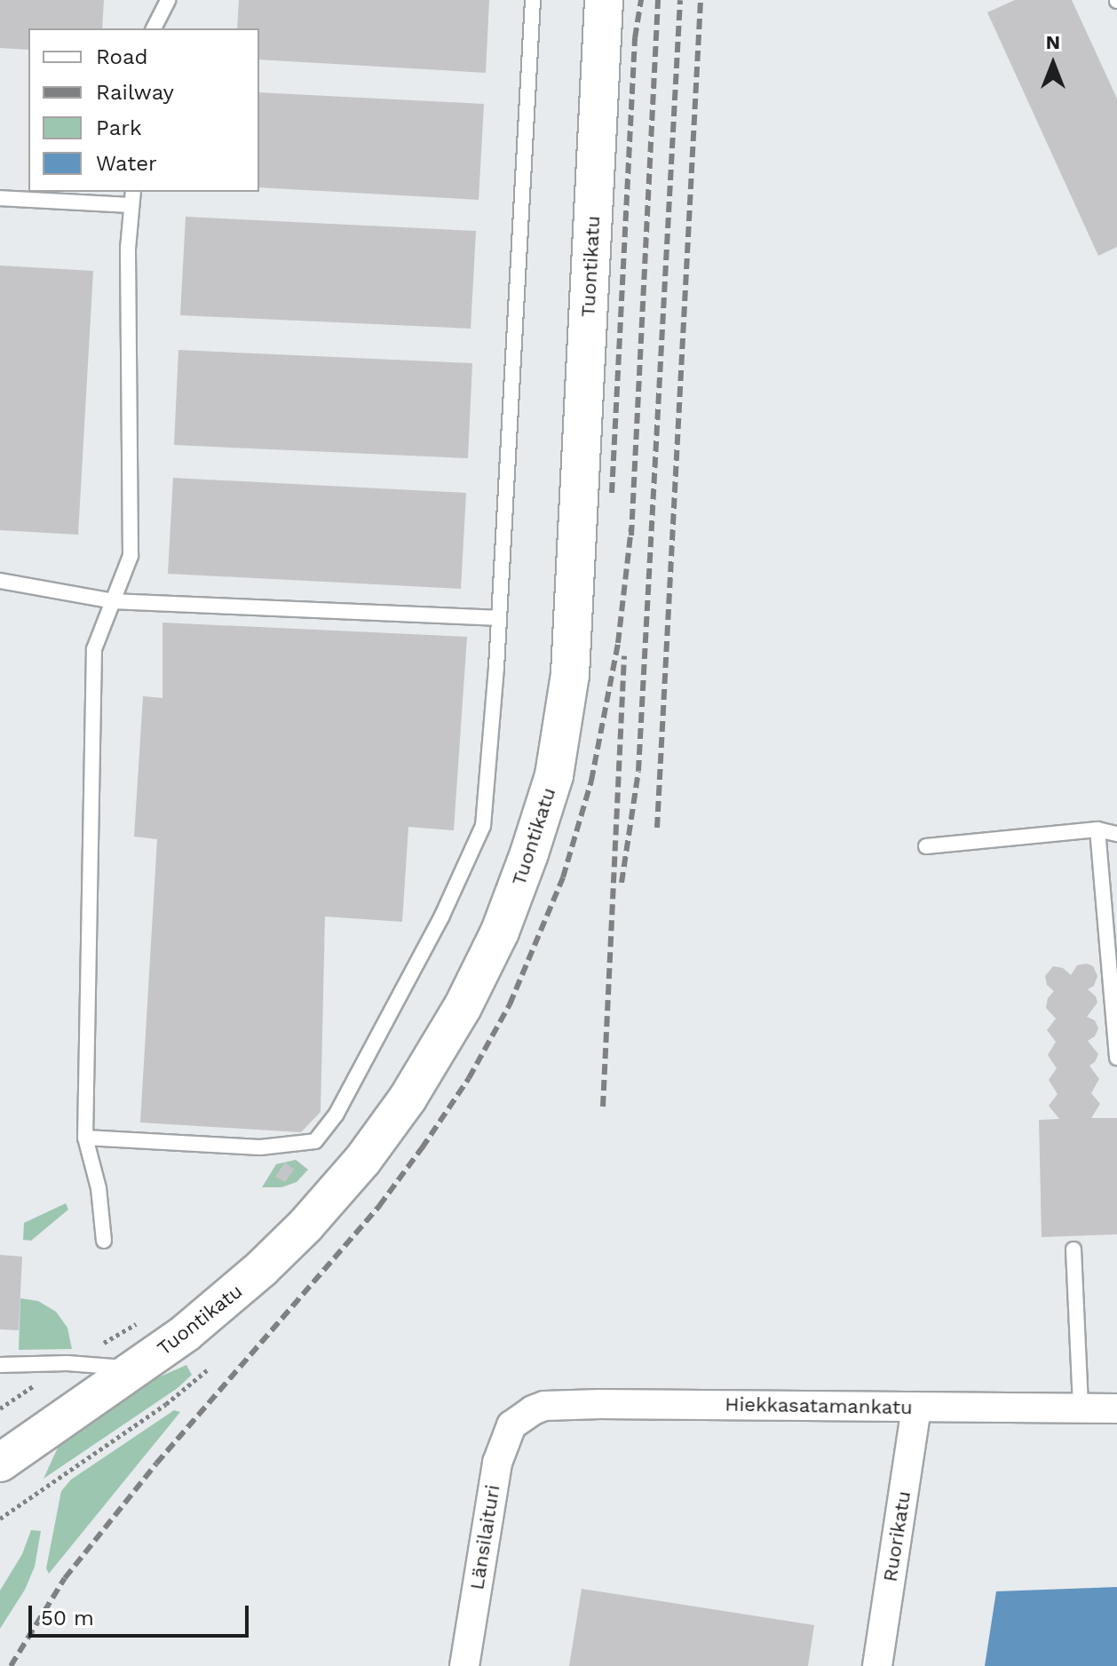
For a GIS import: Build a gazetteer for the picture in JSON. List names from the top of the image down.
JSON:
{
  "streets": {
    "street": [
      "Tuontikatu",
      "Hiekkasatamankatu",
      "Ruorikatu",
      "Länsilaituri"
    ]
  },
  "crossings": [
    ["Hiekkasatamankatu", "Ruorikatu"],
    ["Hiekkasatamankatu", "Länsilaituri"]
  ],
  "legend": [
    "Road",
    "Railway",
    "Park",
    "Water"
  ],
  "scale_bar": "50 m",
  "north": "top"
}
